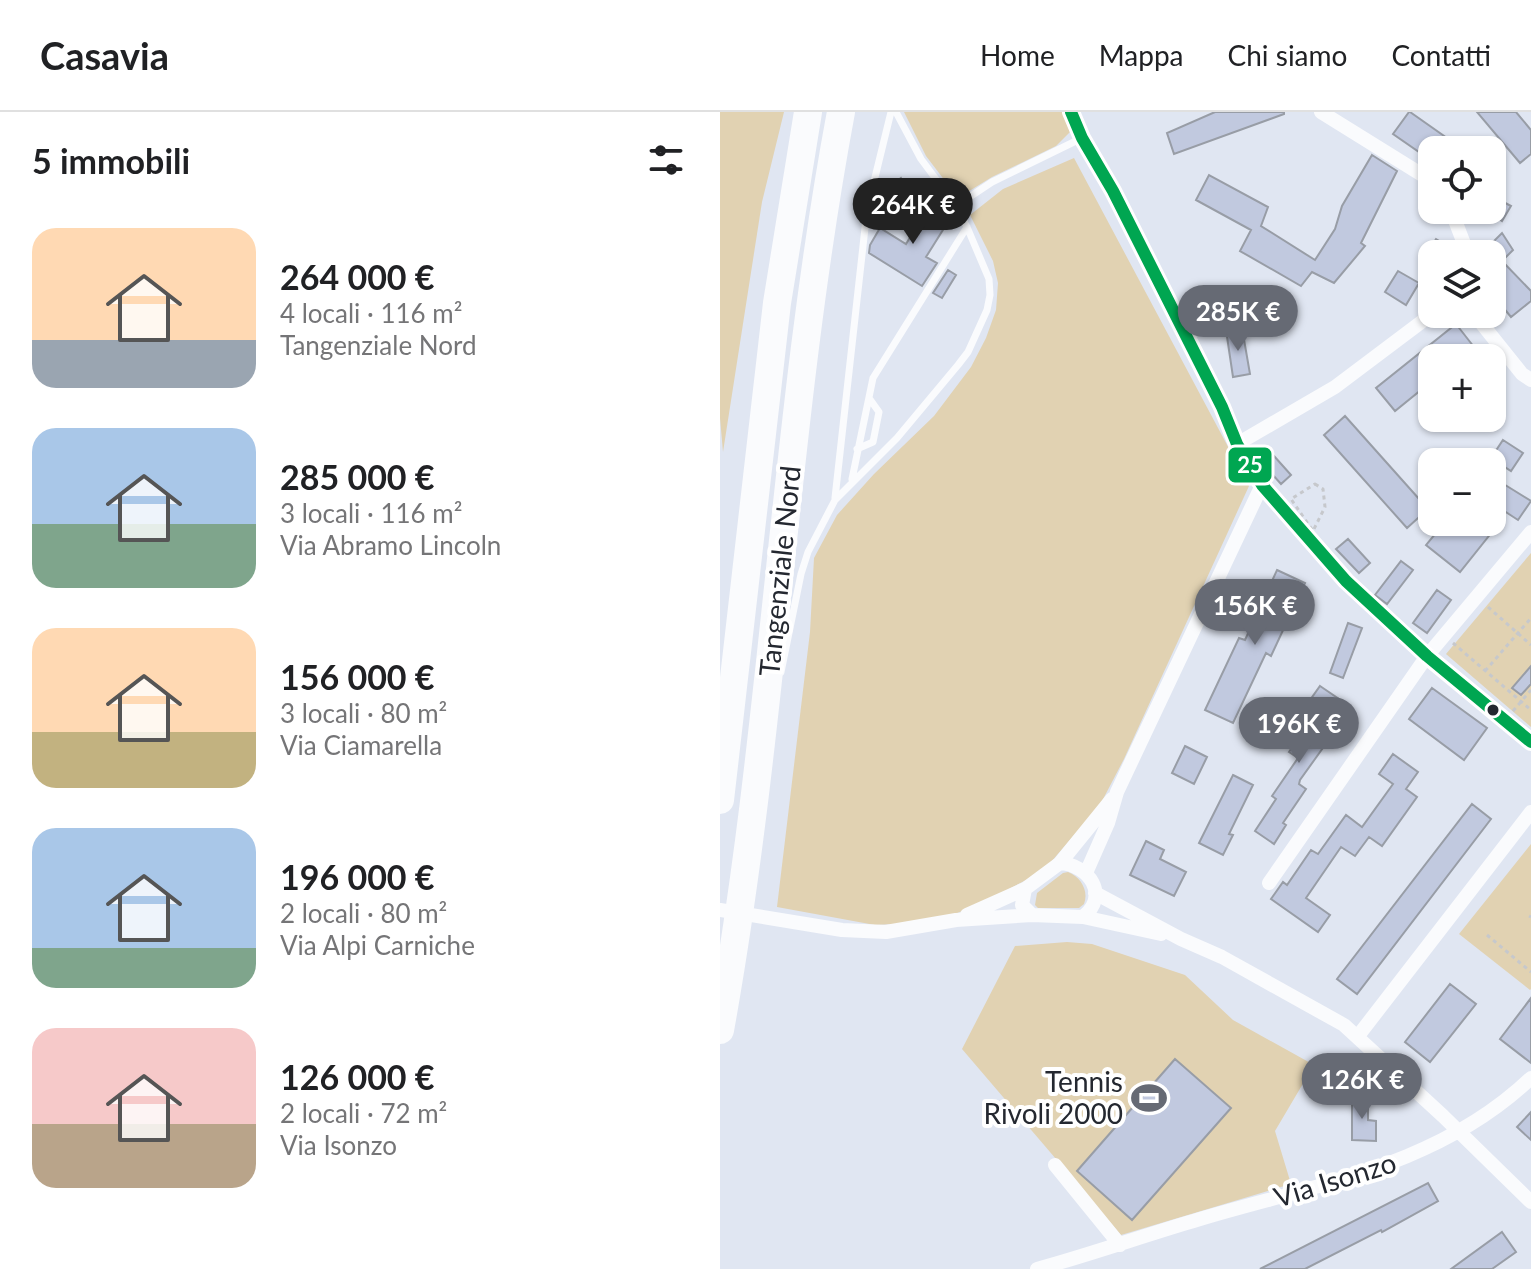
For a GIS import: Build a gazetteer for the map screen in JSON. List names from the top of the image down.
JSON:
{
  "streets": {
    "highway": ["Tangenziale Nord"],
    "street": ["Via Isonzo"]
  },
  "places": {
    "sports": ["Tennis Rivoli 2000"]
  },
  "lines": ["transit line 25"],
  "page": {
    "header": "Casavia",
    "nav": [
      "Home",
      "Mappa",
      "Chi siamo",
      "Contatti"
    ],
    "heading": "5 immobili",
    "map_buttons": ["+", "−"],
    "price": [
      "264K €",
      "285K €",
      "156K €",
      "196K €",
      "126K €"
    ],
    "list": [
      {
        "name": "264 000 €",
        "note": "4 locali · 116 m² · Tangenziale Nord"
      },
      {
        "name": "285 000 €",
        "note": "3 locali · 116 m² · Via Abramo Lincoln"
      },
      {
        "name": "156 000 €",
        "note": "3 locali · 80 m² · Via Ciamarella"
      },
      {
        "name": "196 000 €",
        "note": "2 locali · 80 m² · Via Alpi Carniche"
      },
      {
        "name": "126 000 €",
        "note": "2 locali · 72 m² · Via Isonzo"
      }
    ]
  }
}
